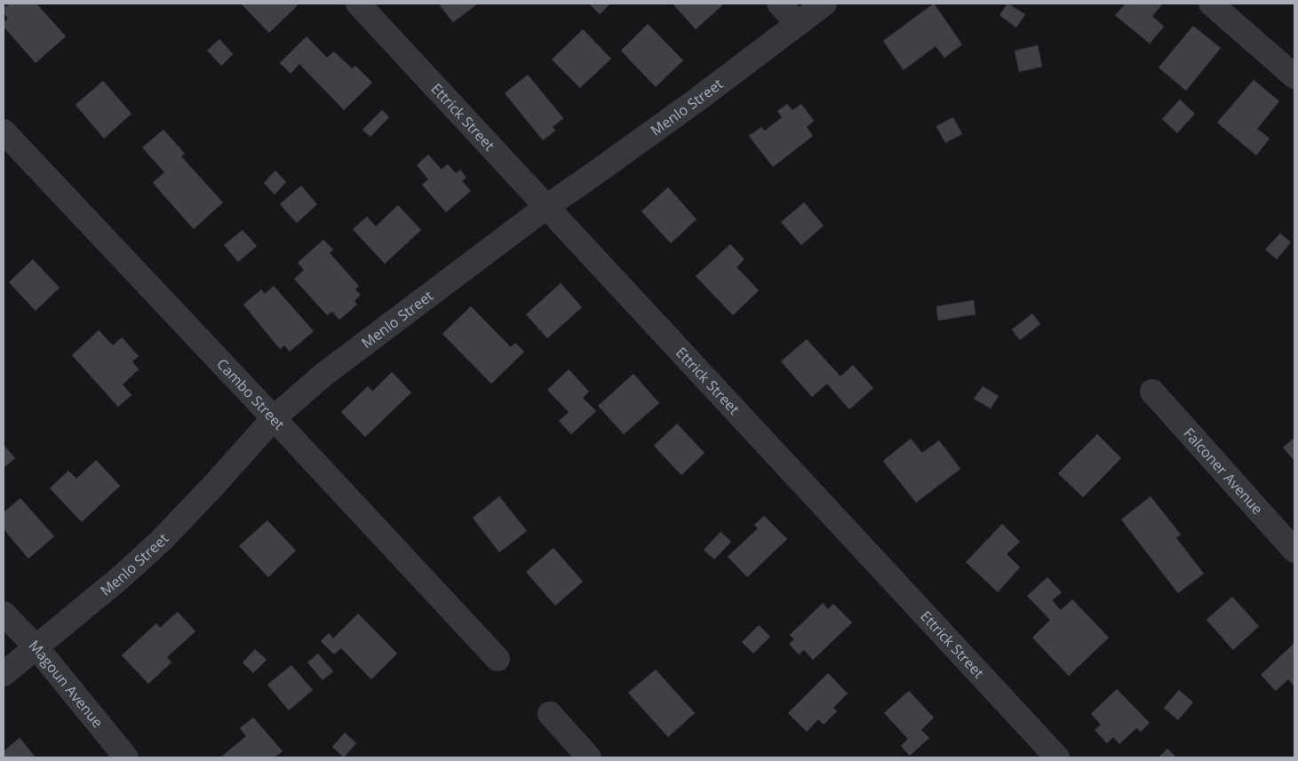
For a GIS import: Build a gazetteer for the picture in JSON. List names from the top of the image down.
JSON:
{
  "streets": {
    "street": [
      "Menlo Street",
      "Ettrick Street",
      "Cambo Street",
      "Falconer Avenue",
      "Magoun Avenue"
    ]
  },
  "crossings": [
    ["Menlo Street", "Ettrick Street"],
    ["Menlo Street", "Cambo Street"],
    ["Menlo Street", "Magoun Avenue"]
  ]
}
